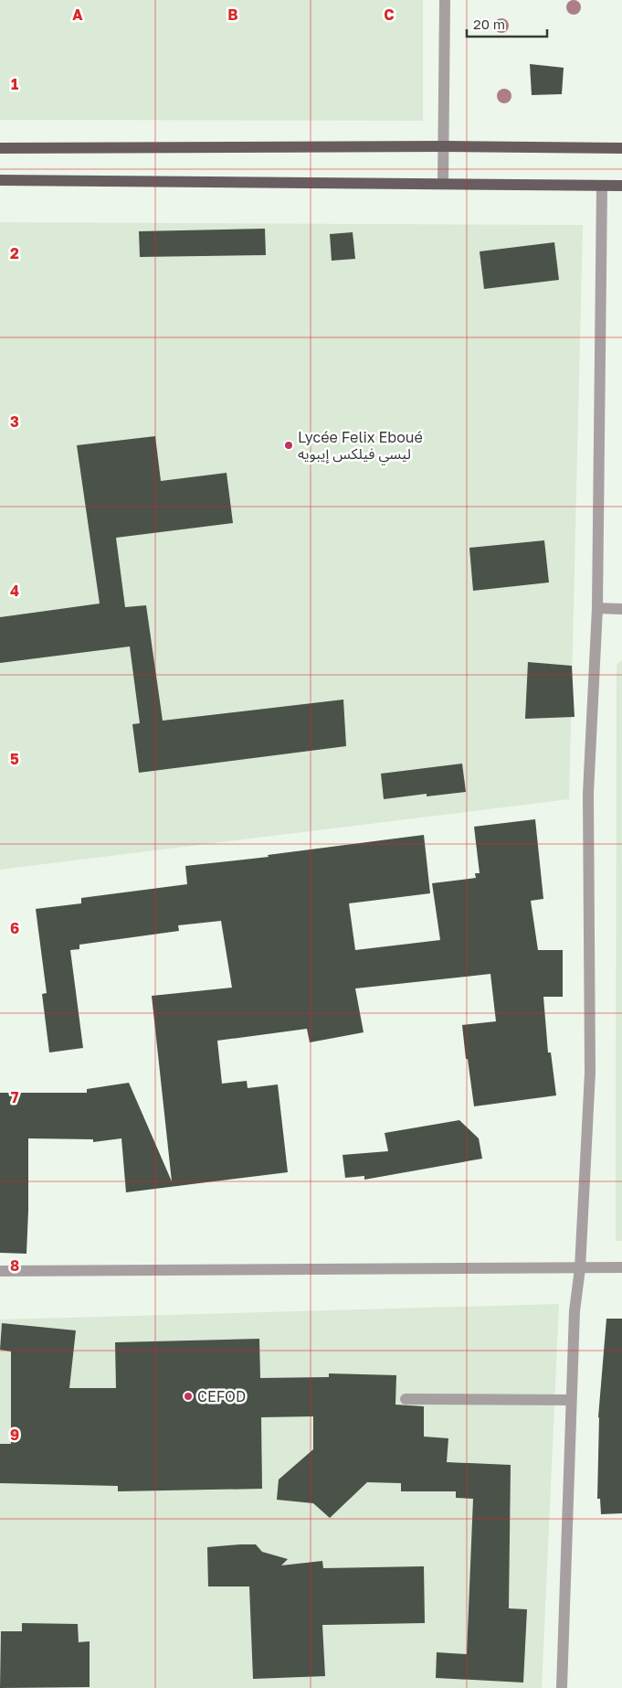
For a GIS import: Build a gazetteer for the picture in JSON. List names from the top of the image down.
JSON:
{
  "places": ["Lycée Felix Eboué ليسي فيلكس إيبويه", "CEFOD"],
  "scale_bar": "20 m",
  "grid": {
    "columns": ["A", "B", "C"],
    "rows": [
      "1",
      "2",
      "3",
      "4",
      "5",
      "6",
      "7",
      "8",
      "9"
    ]
  }
}
